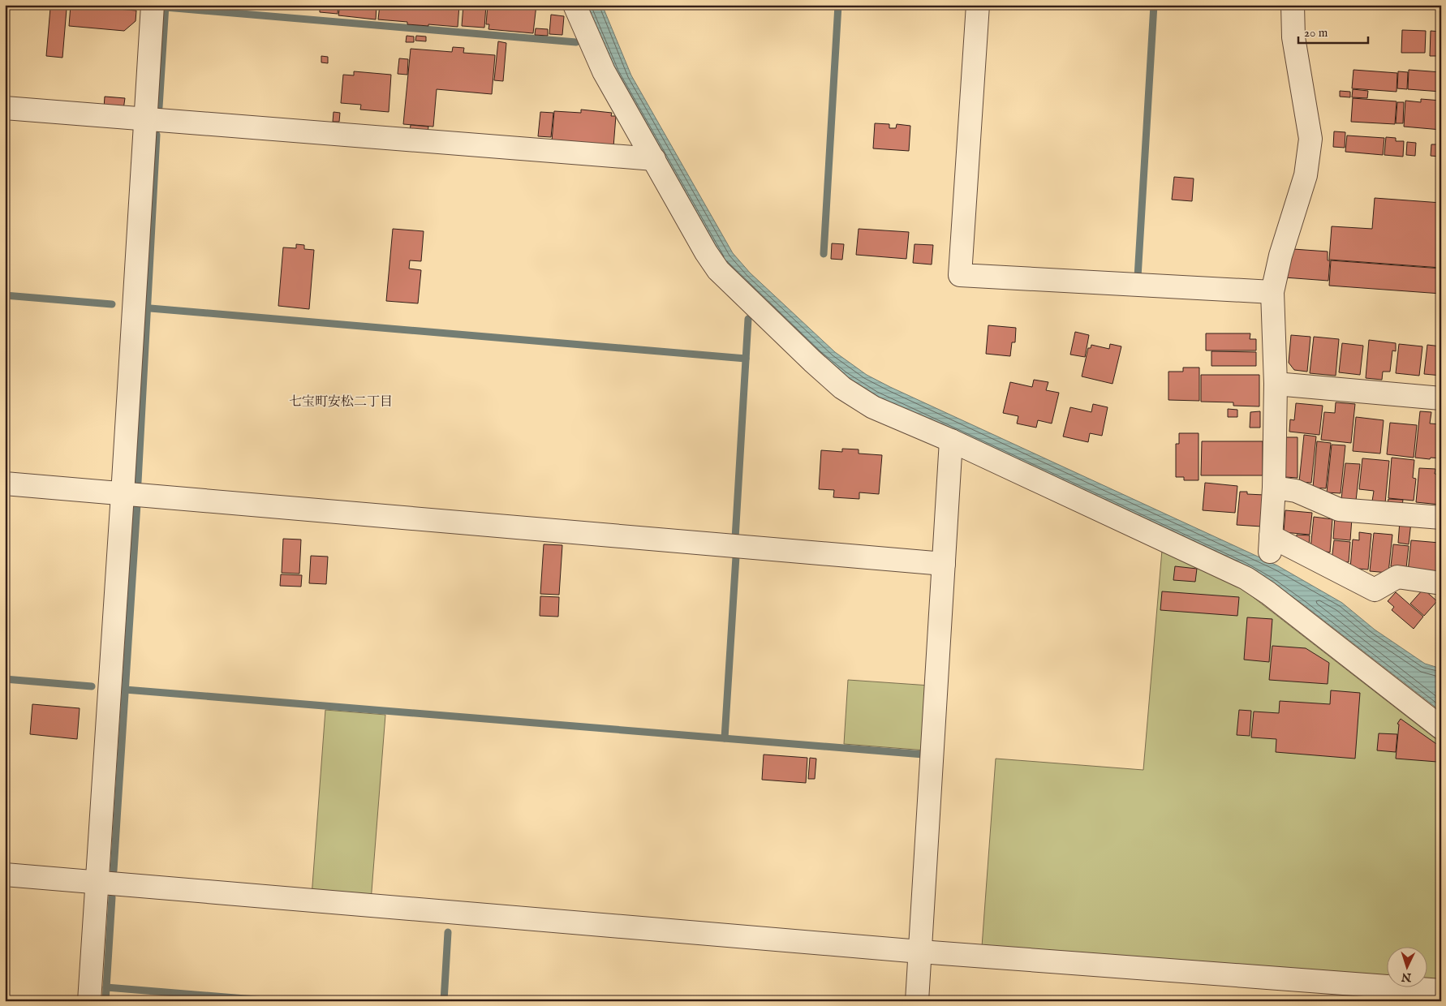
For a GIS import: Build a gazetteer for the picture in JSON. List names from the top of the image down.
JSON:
{
  "districts": ["七宝町安松二丁目"],
  "scale_bar": "20 m",
  "north": "bottom"
}
